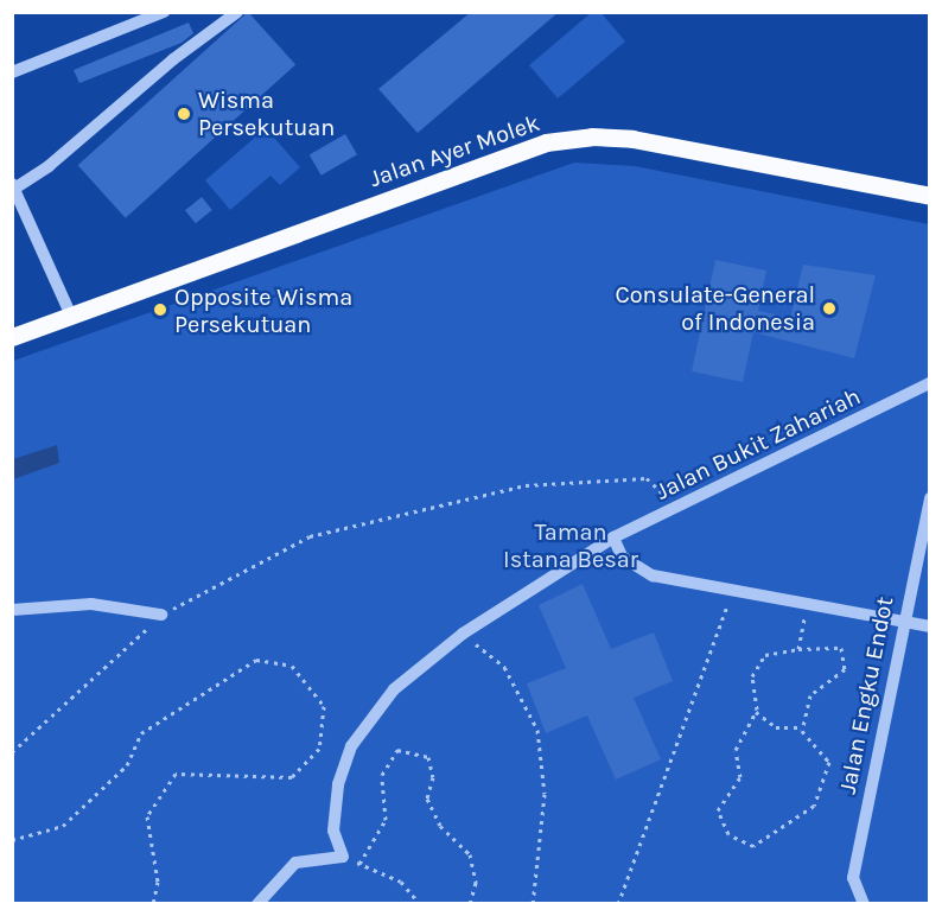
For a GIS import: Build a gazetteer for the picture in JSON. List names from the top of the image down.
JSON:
{
  "streets": {
    "main road": ["Jalan Ayer Molek"],
    "street": ["Jalan Bukit Zahariah", "Jalan Engku Endot"]
  },
  "parks": ["Taman Istana Besar"],
  "places": ["Wisma Persekutuan", "Consulate-General of Indonesia", "Opposite Wisma Persekutuan"]
}
